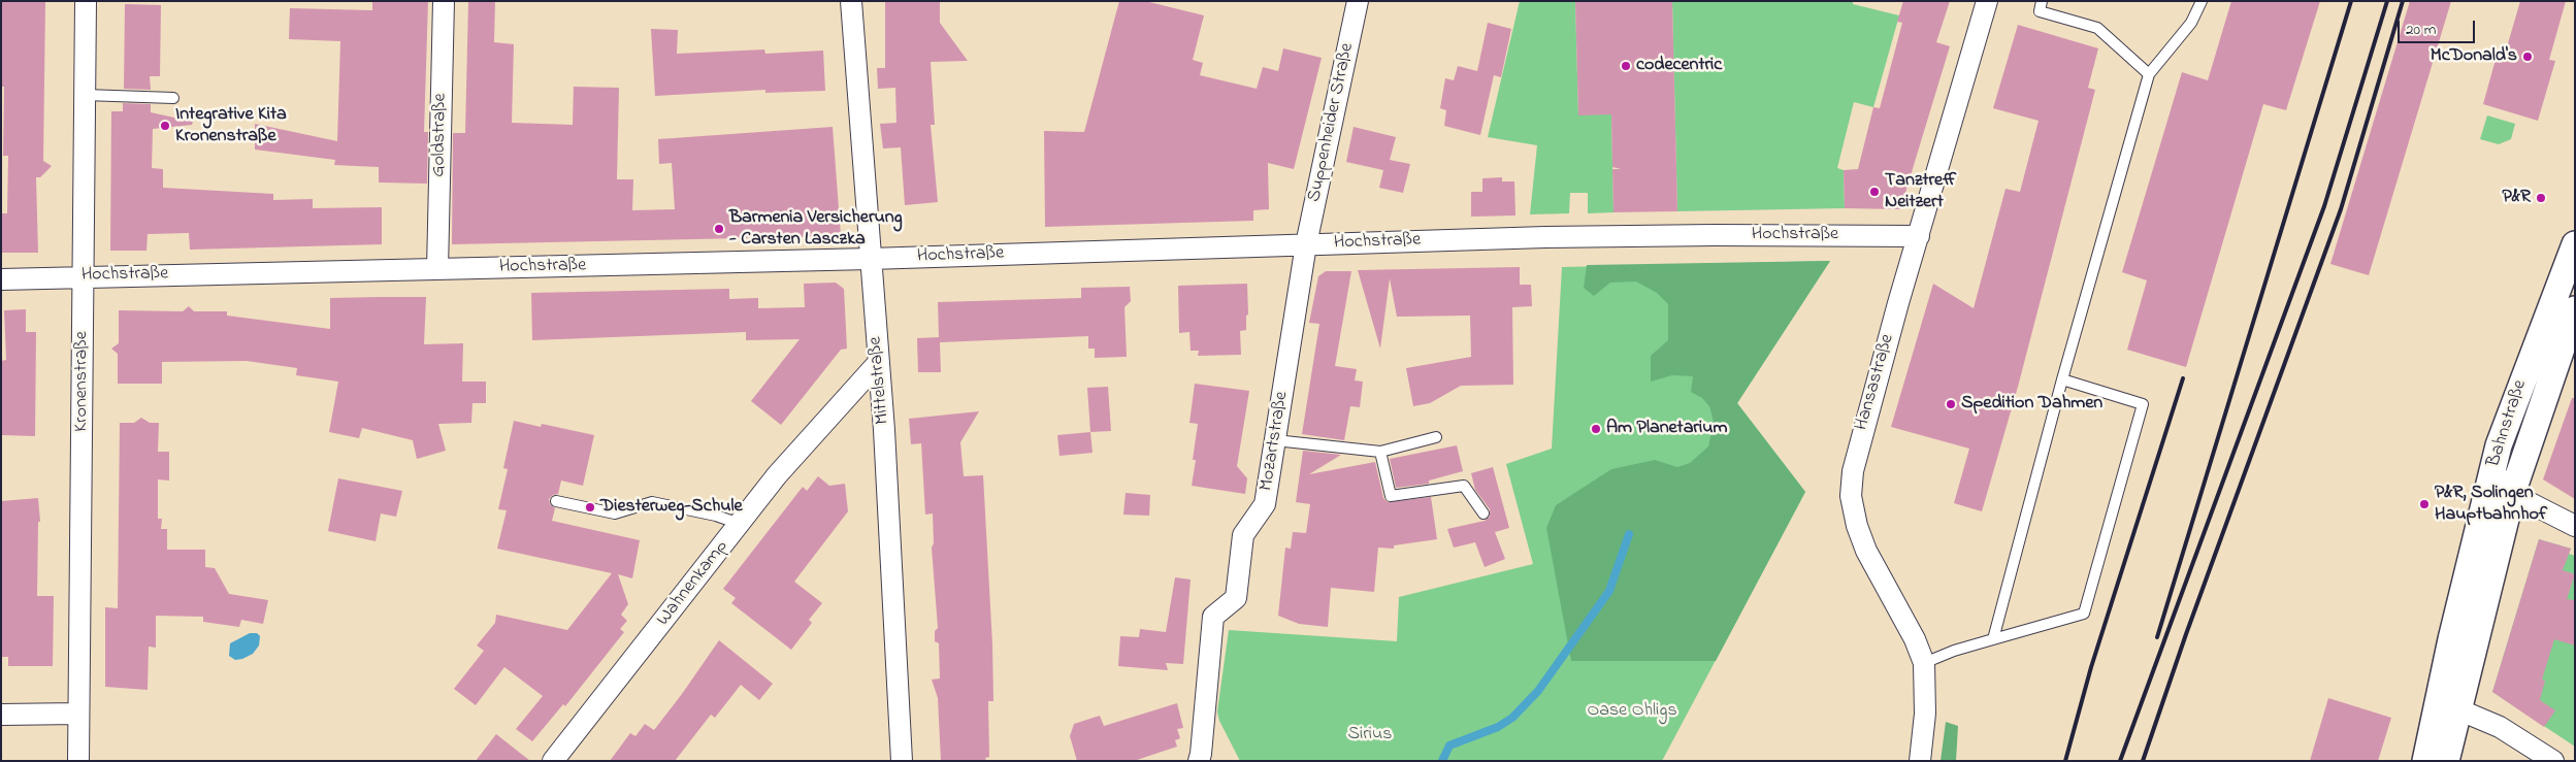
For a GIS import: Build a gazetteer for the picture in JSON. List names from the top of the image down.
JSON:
{
  "streets": {
    "street": [
      "Suppenheider Straße",
      "Goldstraße",
      "Hochstraße",
      "Mittelstraße",
      "Kronenstraße",
      "Hansastraße",
      "Bahnstraße",
      "Mozartstraße",
      "Wahnenkamp"
    ]
  },
  "crossings": [
    ["Suppenheider Straße", "Hochstraße"],
    ["Suppenheider Straße", "Mozartstraße"],
    ["Goldstraße", "Hochstraße"],
    ["Hochstraße", "Mittelstraße"],
    ["Hochstraße", "Kronenstraße"],
    ["Hochstraße", "Hansastraße"],
    ["Hochstraße", "Mozartstraße"],
    ["Mittelstraße", "Wahnenkamp"]
  ],
  "parks": ["Oase Ohligs", "Sirius"],
  "places": [
    "McDonald's",
    "codecentric",
    "Integrative Kita Kronenstraße",
    "Tanztreff Neitzert",
    "P&R",
    "Barmenia Versicherung - Carsten Lasczka",
    "Spedition Dahmen",
    "Am Planetarium",
    "P&R, Solingen Hauptbahnhof",
    "Diesterweg-Schule"
  ],
  "scale_bar": "20 m"
}
